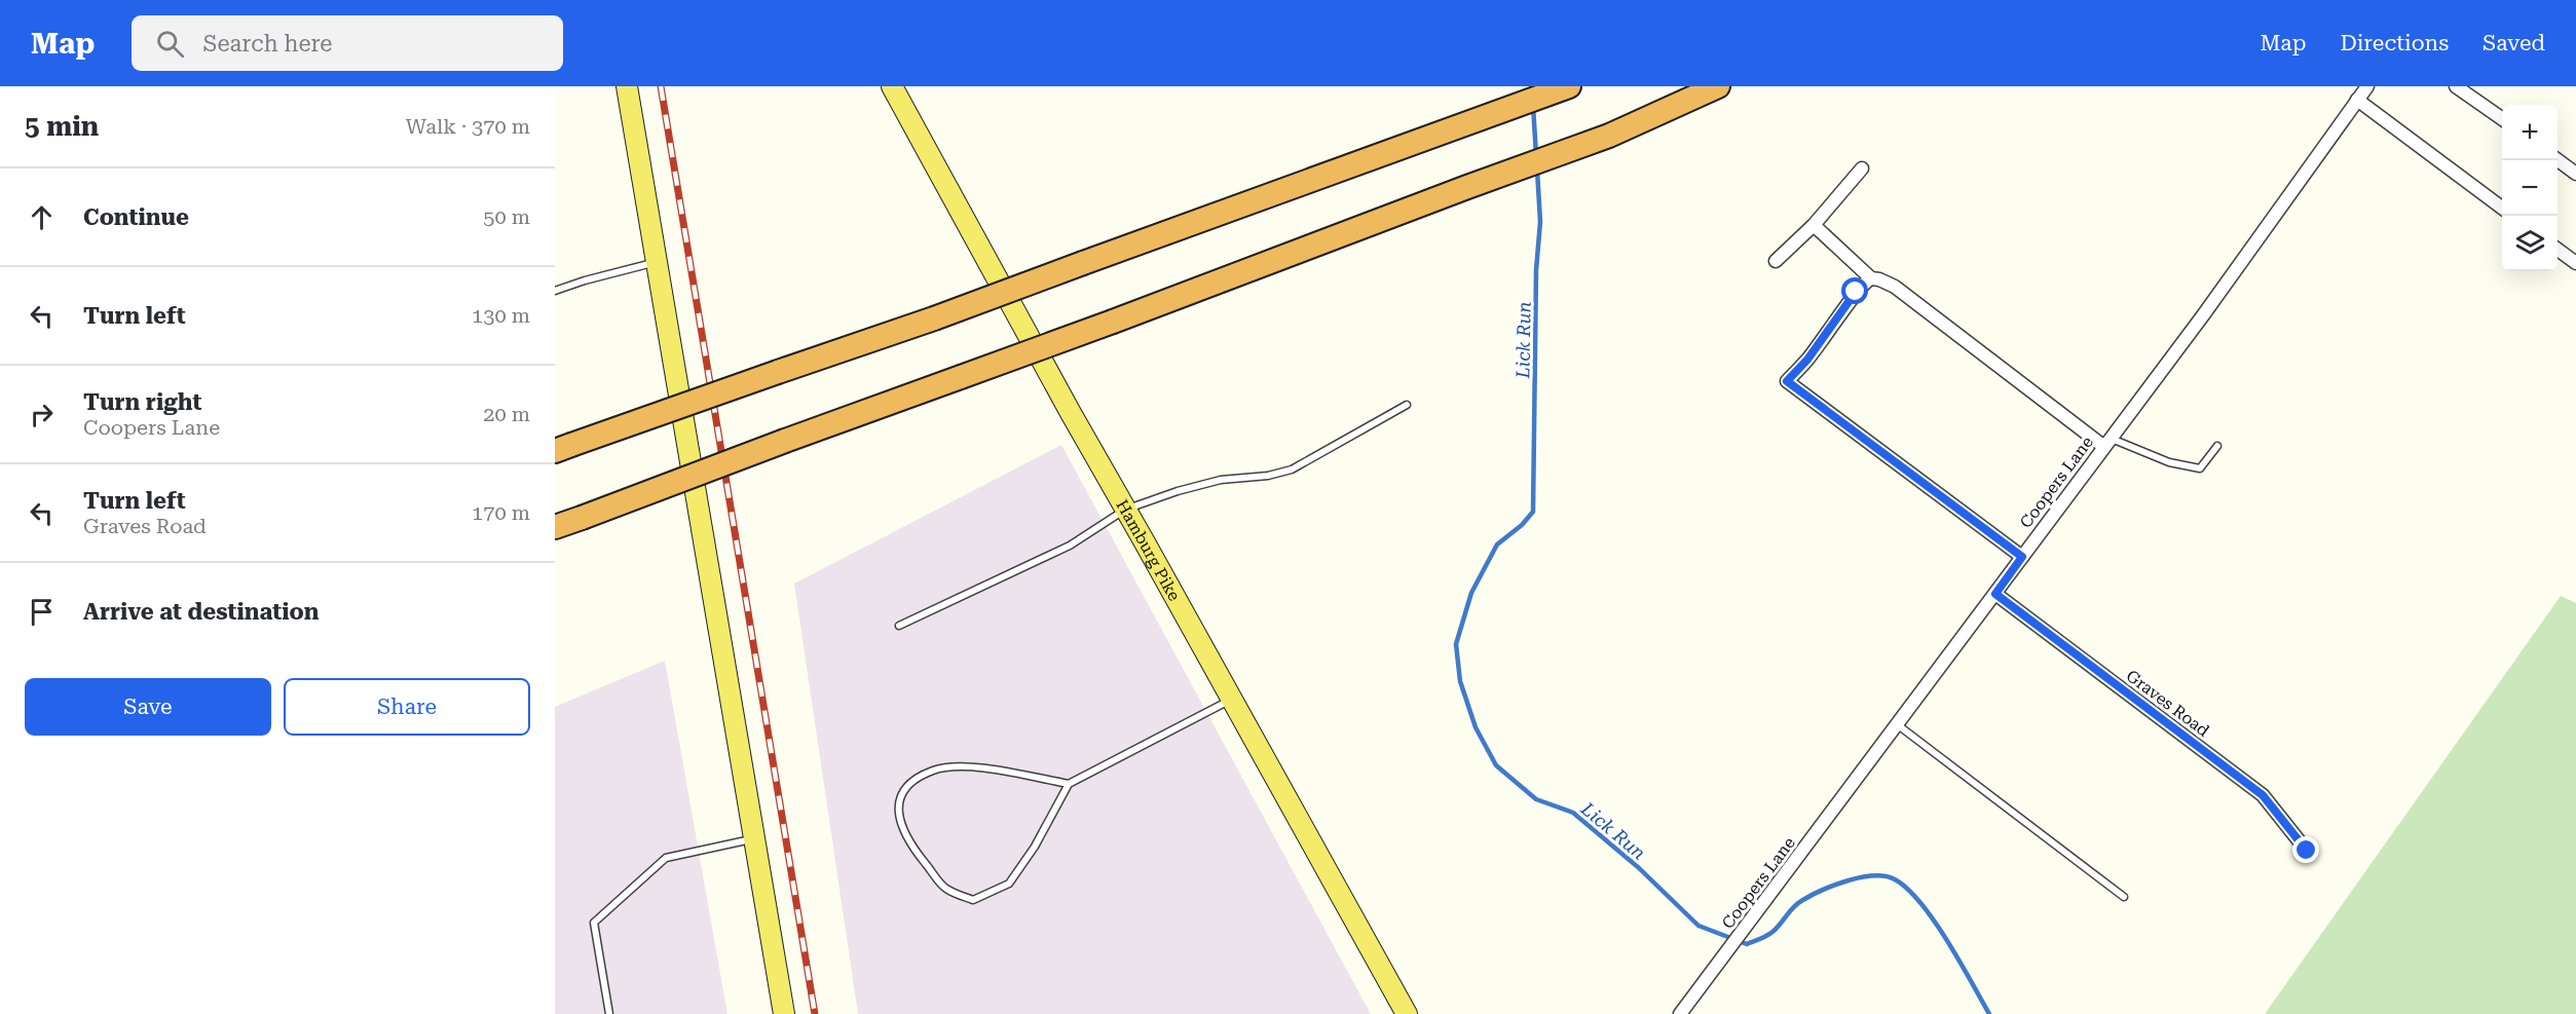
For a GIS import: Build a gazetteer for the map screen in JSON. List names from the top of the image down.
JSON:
{
  "streets": {
    "main road": ["Hamburg Pike"],
    "street": ["Coopers Lane", "Graves Road"]
  },
  "crossings": [
    ["Coopers Lane", "Graves Road"]
  ],
  "water": ["Lick Run"],
  "page": {
    "header": "Map",
    "search": "Search here",
    "nav": ["Map", "Directions", "Saved"],
    "heading": ["5 min", "Walk · 370 m"],
    "map_buttons": ["+", "−"],
    "list": [
      ["Continue", "50 m"],
      ["Turn left", "130 m"],
      ["Turn right", "Coopers Lane", "20 m"],
      ["Turn left", "Graves Road", "170 m"],
      "Arrive at destination"
    ],
    "buttons": ["Save", "Share"]
  }
}
